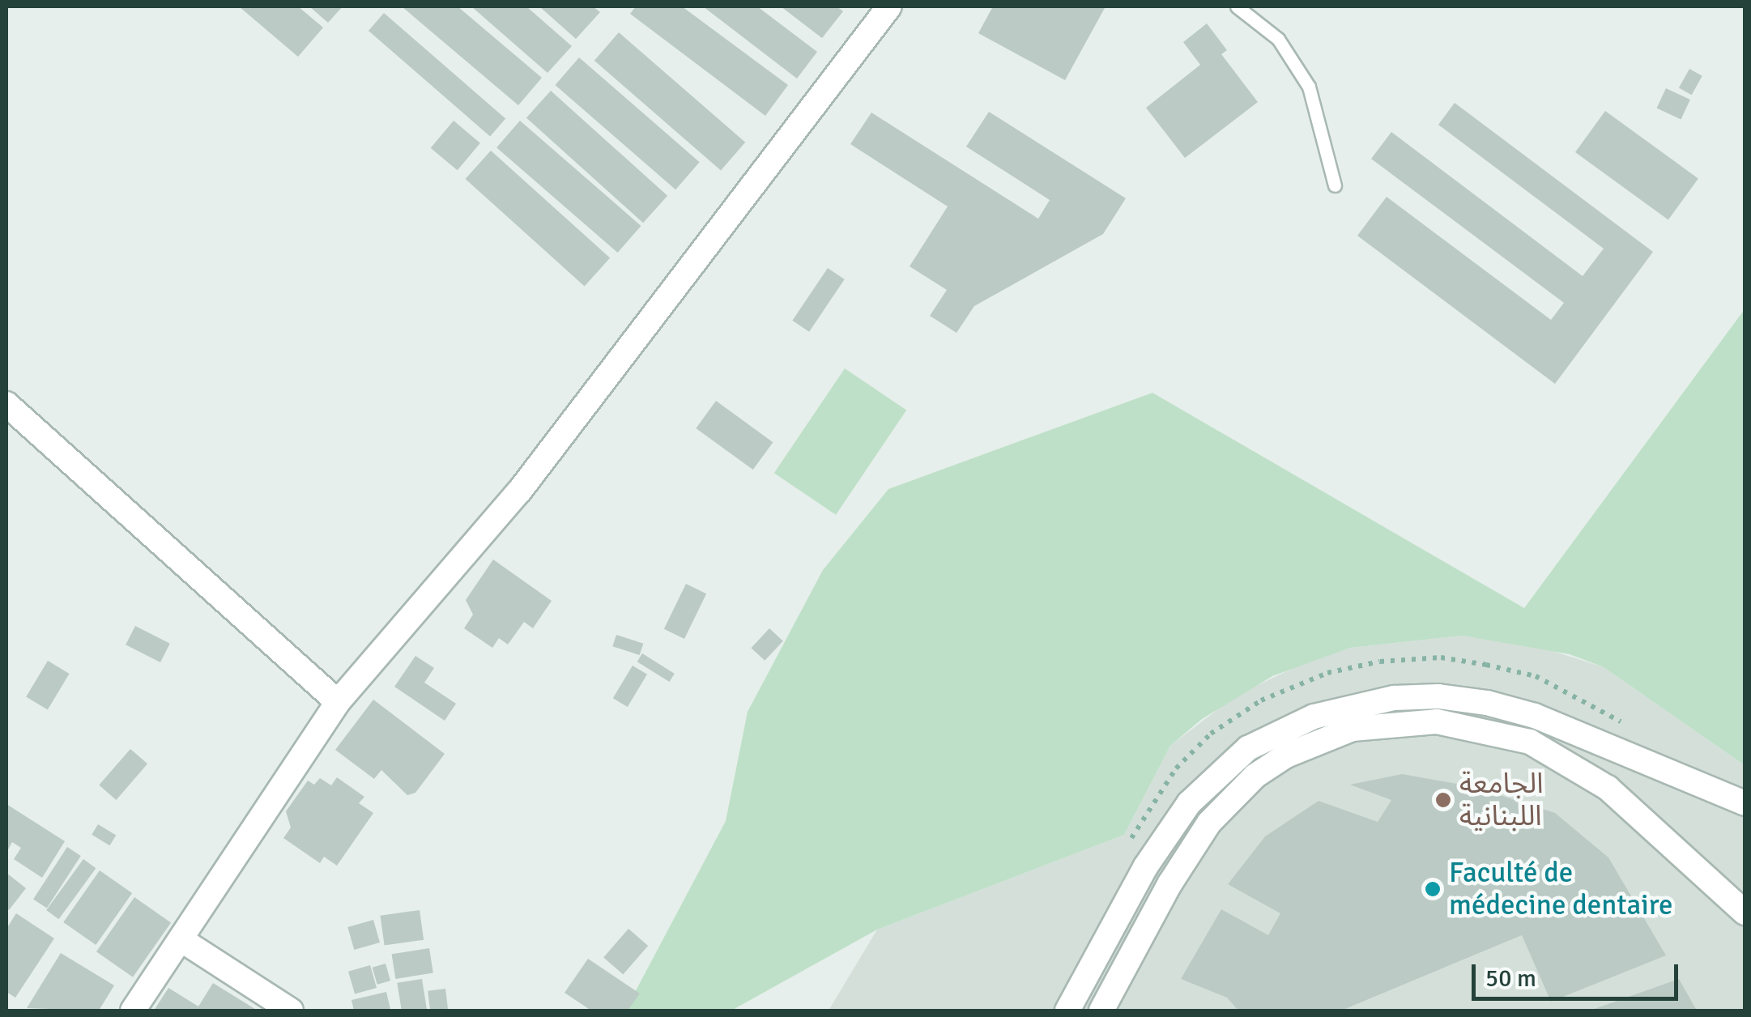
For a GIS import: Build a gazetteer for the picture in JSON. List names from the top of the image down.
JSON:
{
  "places": ["الجامعة اللبنانية", "Faculté de médecine dentaire"],
  "scale_bar": "50 m"
}
